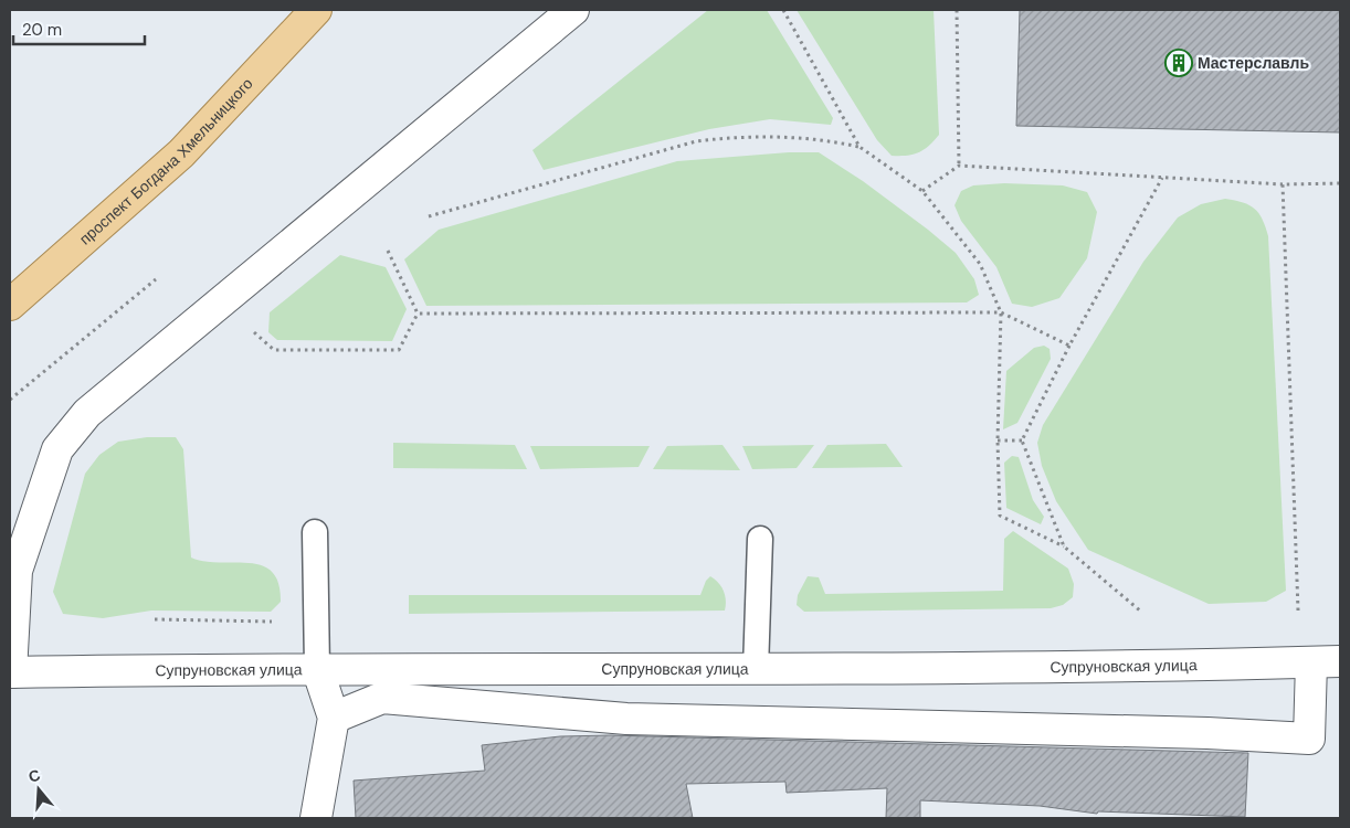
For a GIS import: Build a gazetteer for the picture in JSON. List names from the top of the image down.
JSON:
{
  "streets": {
    "main road": ["проспект Богдана Хмельницкого"],
    "street": ["Супруновская улица"]
  },
  "places": {
    "building": ["Мастерславль"]
  },
  "scale_bar": "20 m",
  "north": "top"
}
